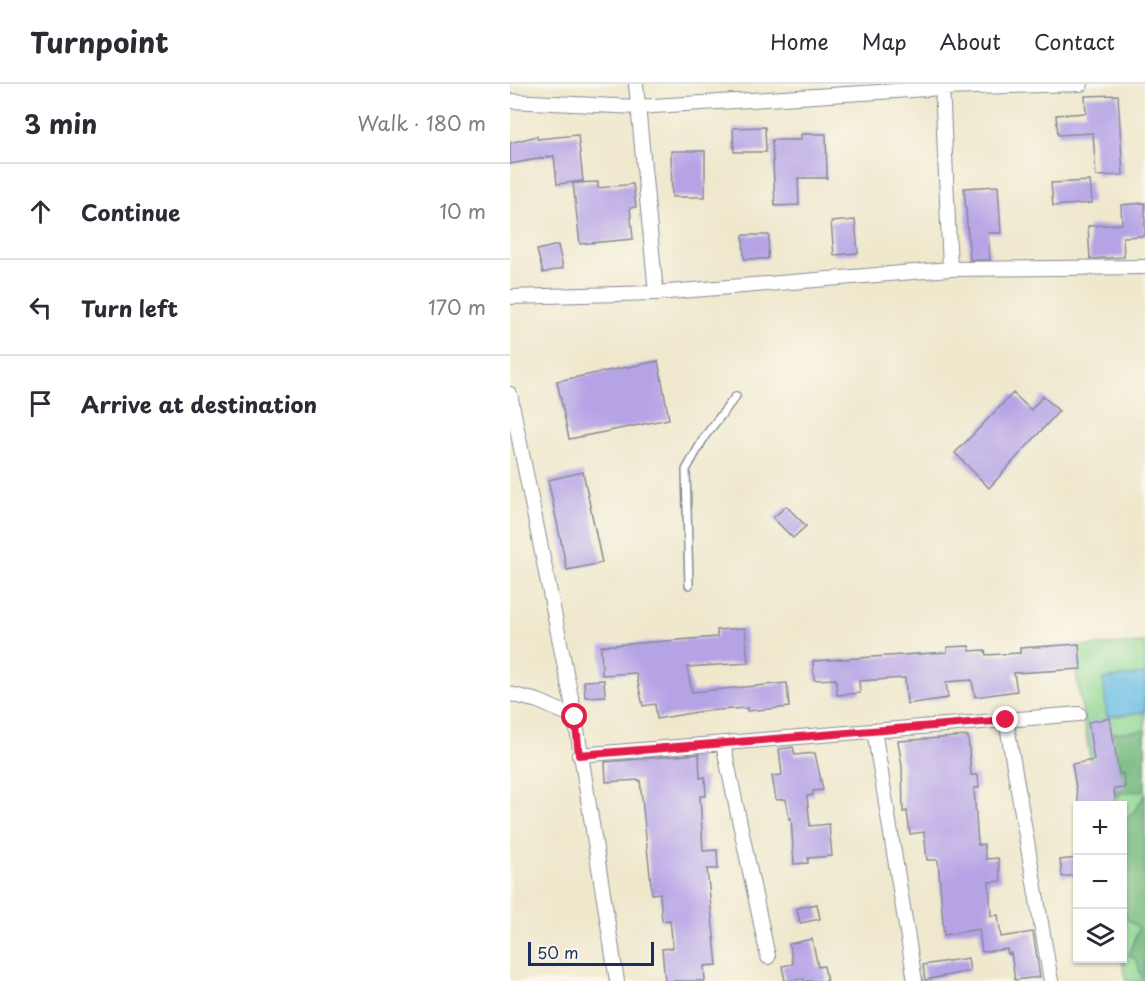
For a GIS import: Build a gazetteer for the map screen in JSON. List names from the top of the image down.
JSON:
{
  "scale_bar": "50 m",
  "page": {
    "header": "Turnpoint",
    "nav": [
      "Home",
      "Map",
      "About",
      "Contact"
    ],
    "heading": ["3 min", "Walk · 180 m"],
    "list": [
      ["Continue", "10 m"],
      ["Turn left", "170 m"],
      "Arrive at destination"
    ],
    "map_buttons": ["+", "−"],
    "scale": "50 m"
  }
}
